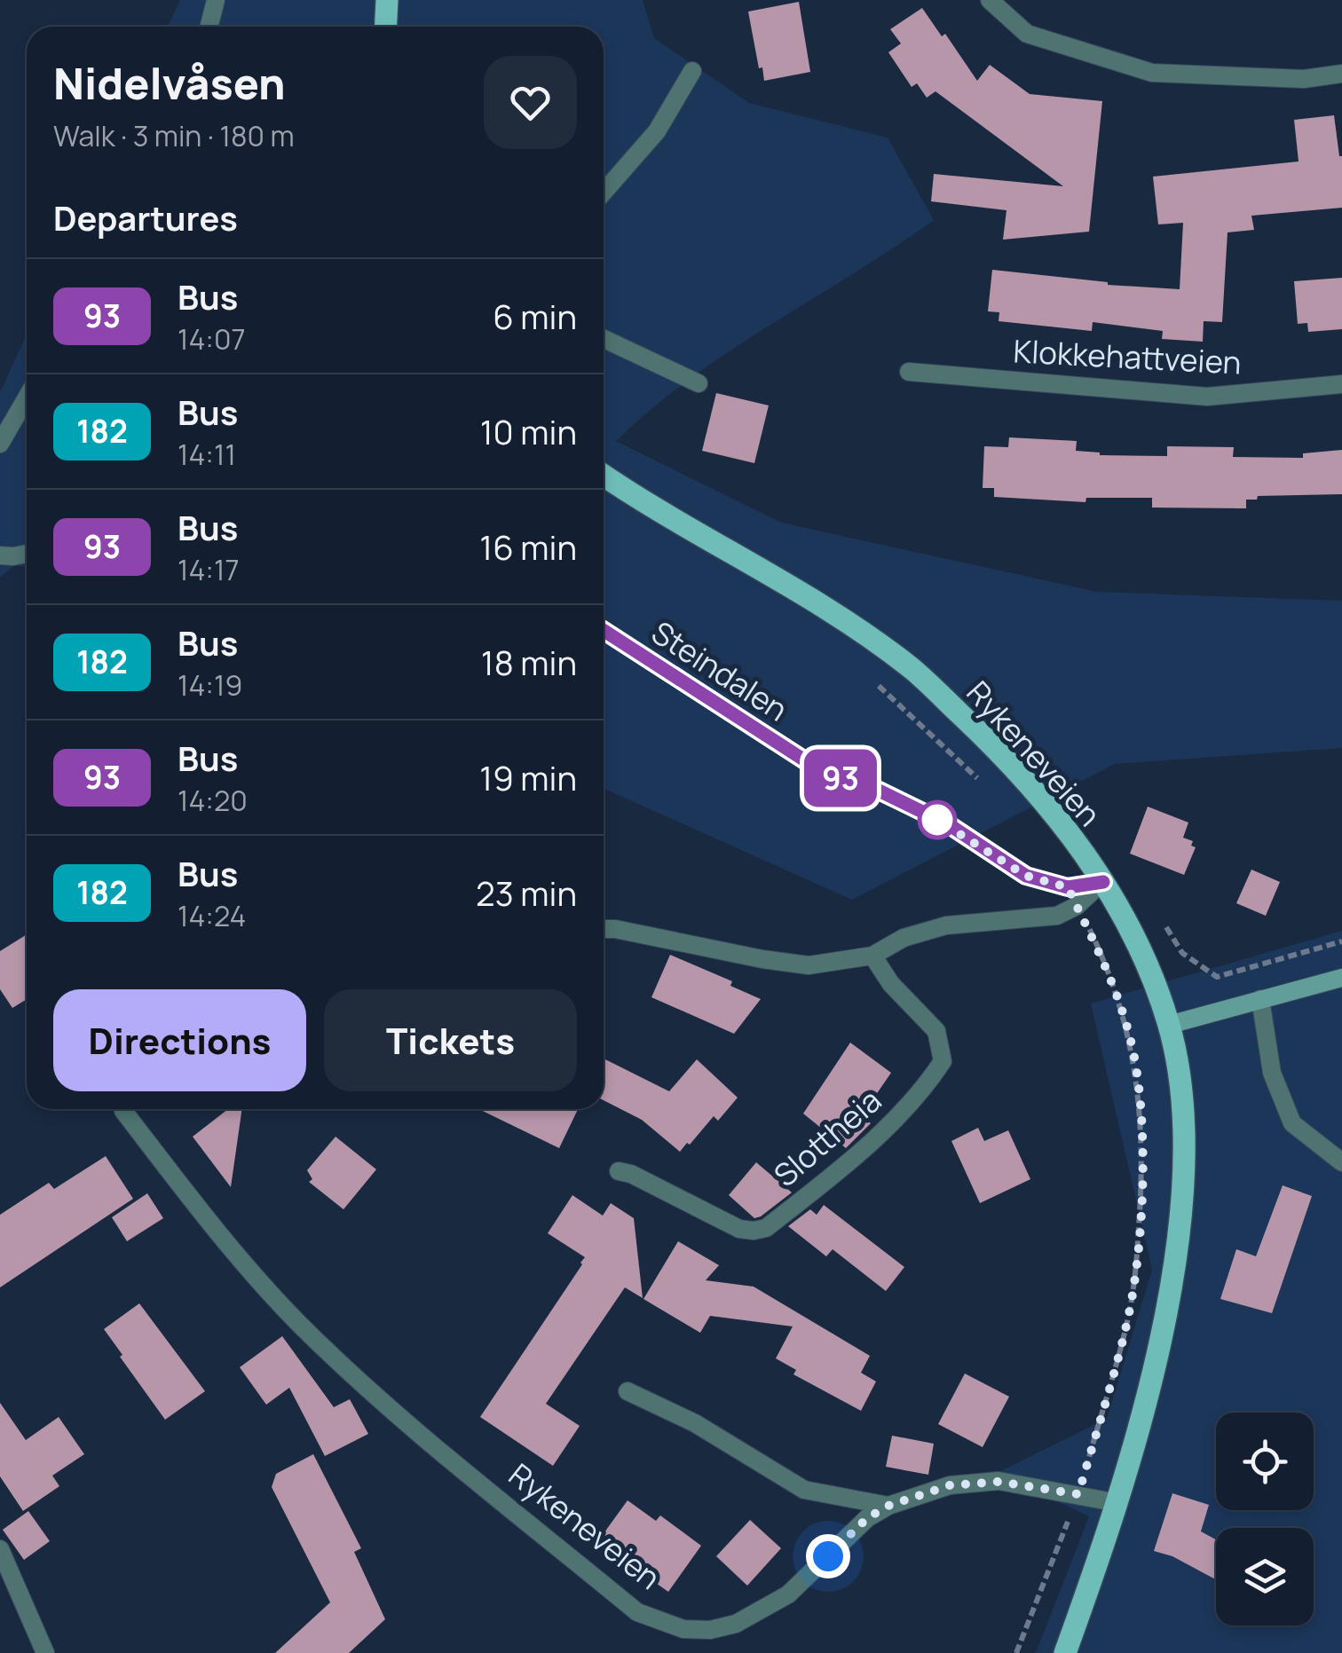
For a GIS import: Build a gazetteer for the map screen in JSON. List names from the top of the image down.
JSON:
{
  "streets": {
    "main road": ["Rykeneveien"],
    "street": ["Klokkehattveien", "Steindalen", "Slottheia"]
  },
  "crossings": [
    ["Steindalen", "Rykeneveien"]
  ],
  "lines": ["bus line 93"],
  "page": {
    "on_map": "93",
    "heading": [
      ["Nidelvåsen", "Walk · 3 min · 180 m"],
      "Departures"
    ],
    "list": [
      {
        "mark": "93",
        "name": "Bus",
        "note": "14:07",
        "value": "6 min"
      },
      {
        "mark": "182",
        "name": "Bus",
        "note": "14:11",
        "value": "10 min"
      },
      {
        "mark": "93",
        "name": "Bus",
        "note": "14:17",
        "value": "16 min"
      },
      {
        "mark": "182",
        "name": "Bus",
        "note": "14:19",
        "value": "18 min"
      },
      {
        "mark": "93",
        "name": "Bus",
        "note": "14:20",
        "value": "19 min"
      },
      {
        "mark": "182",
        "name": "Bus",
        "note": "14:24",
        "value": "23 min"
      }
    ],
    "buttons": ["Directions", "Tickets"]
  }
}
